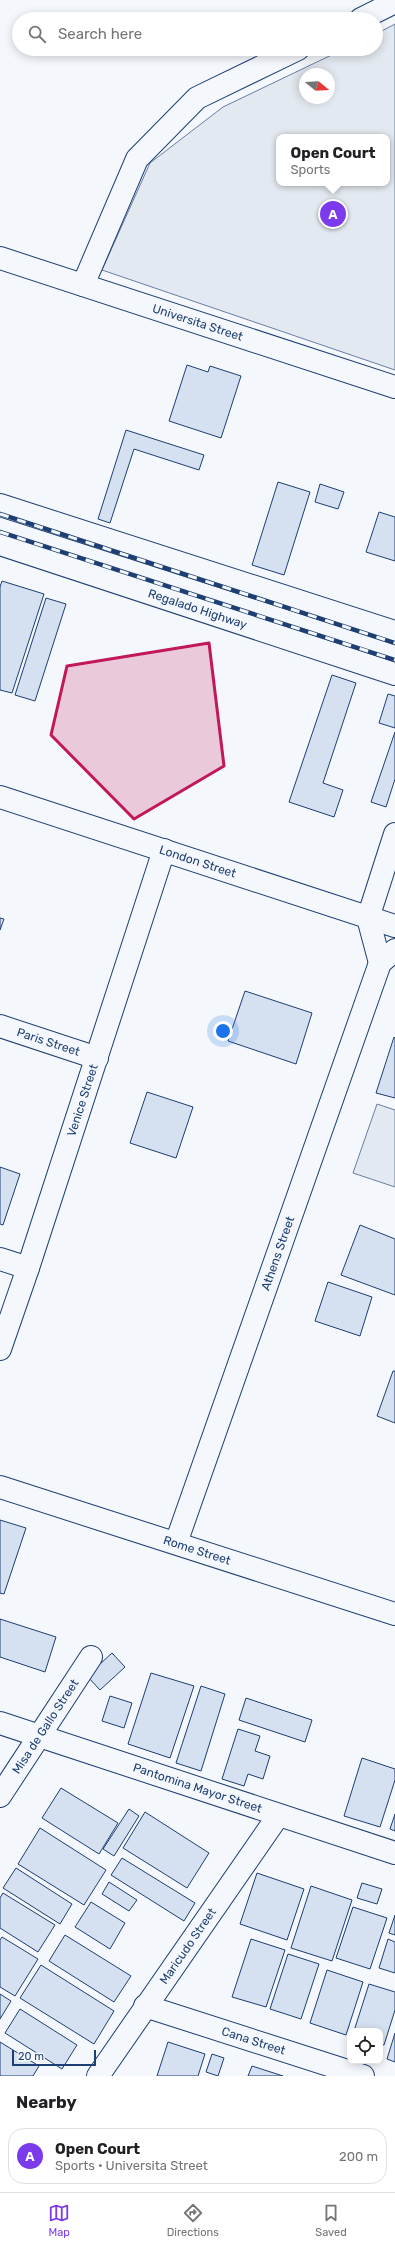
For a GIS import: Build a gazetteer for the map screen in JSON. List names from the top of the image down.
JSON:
{
  "streets": {
    "street": [
      "Universita Street",
      "Regalado Highway",
      "London Street",
      "Paris Street",
      "Venice Street",
      "Athens Street",
      "Rome Street",
      "Misa de Gallo Street",
      "Pantomina Mayor Street",
      "Maricudo Street",
      "Cana Street"
    ]
  },
  "crossings": [
    ["London Street", "Venice Street"],
    ["London Street", "Athens Street"],
    ["Paris Street", "Venice Street"],
    ["Athens Street", "Rome Street"],
    ["Misa de Gallo Street", "Pantomina Mayor Street"],
    ["Pantomina Mayor Street", "Maricudo Street"],
    ["Maricudo Street", "Cana Street"]
  ],
  "scale_bar": "20 m",
  "north": "right",
  "page": {
    "search": "Search here",
    "popup": ["Open Court", "Sports"],
    "pins": "A",
    "scale": "20 m",
    "heading": "Nearby",
    "list": [
      {
        "mark": "A",
        "name": "Open Court",
        "note": "Sports · Universita Street",
        "value": "200 m"
      }
    ],
    "nav": ["Map", "Directions", "Saved"]
  }
}
